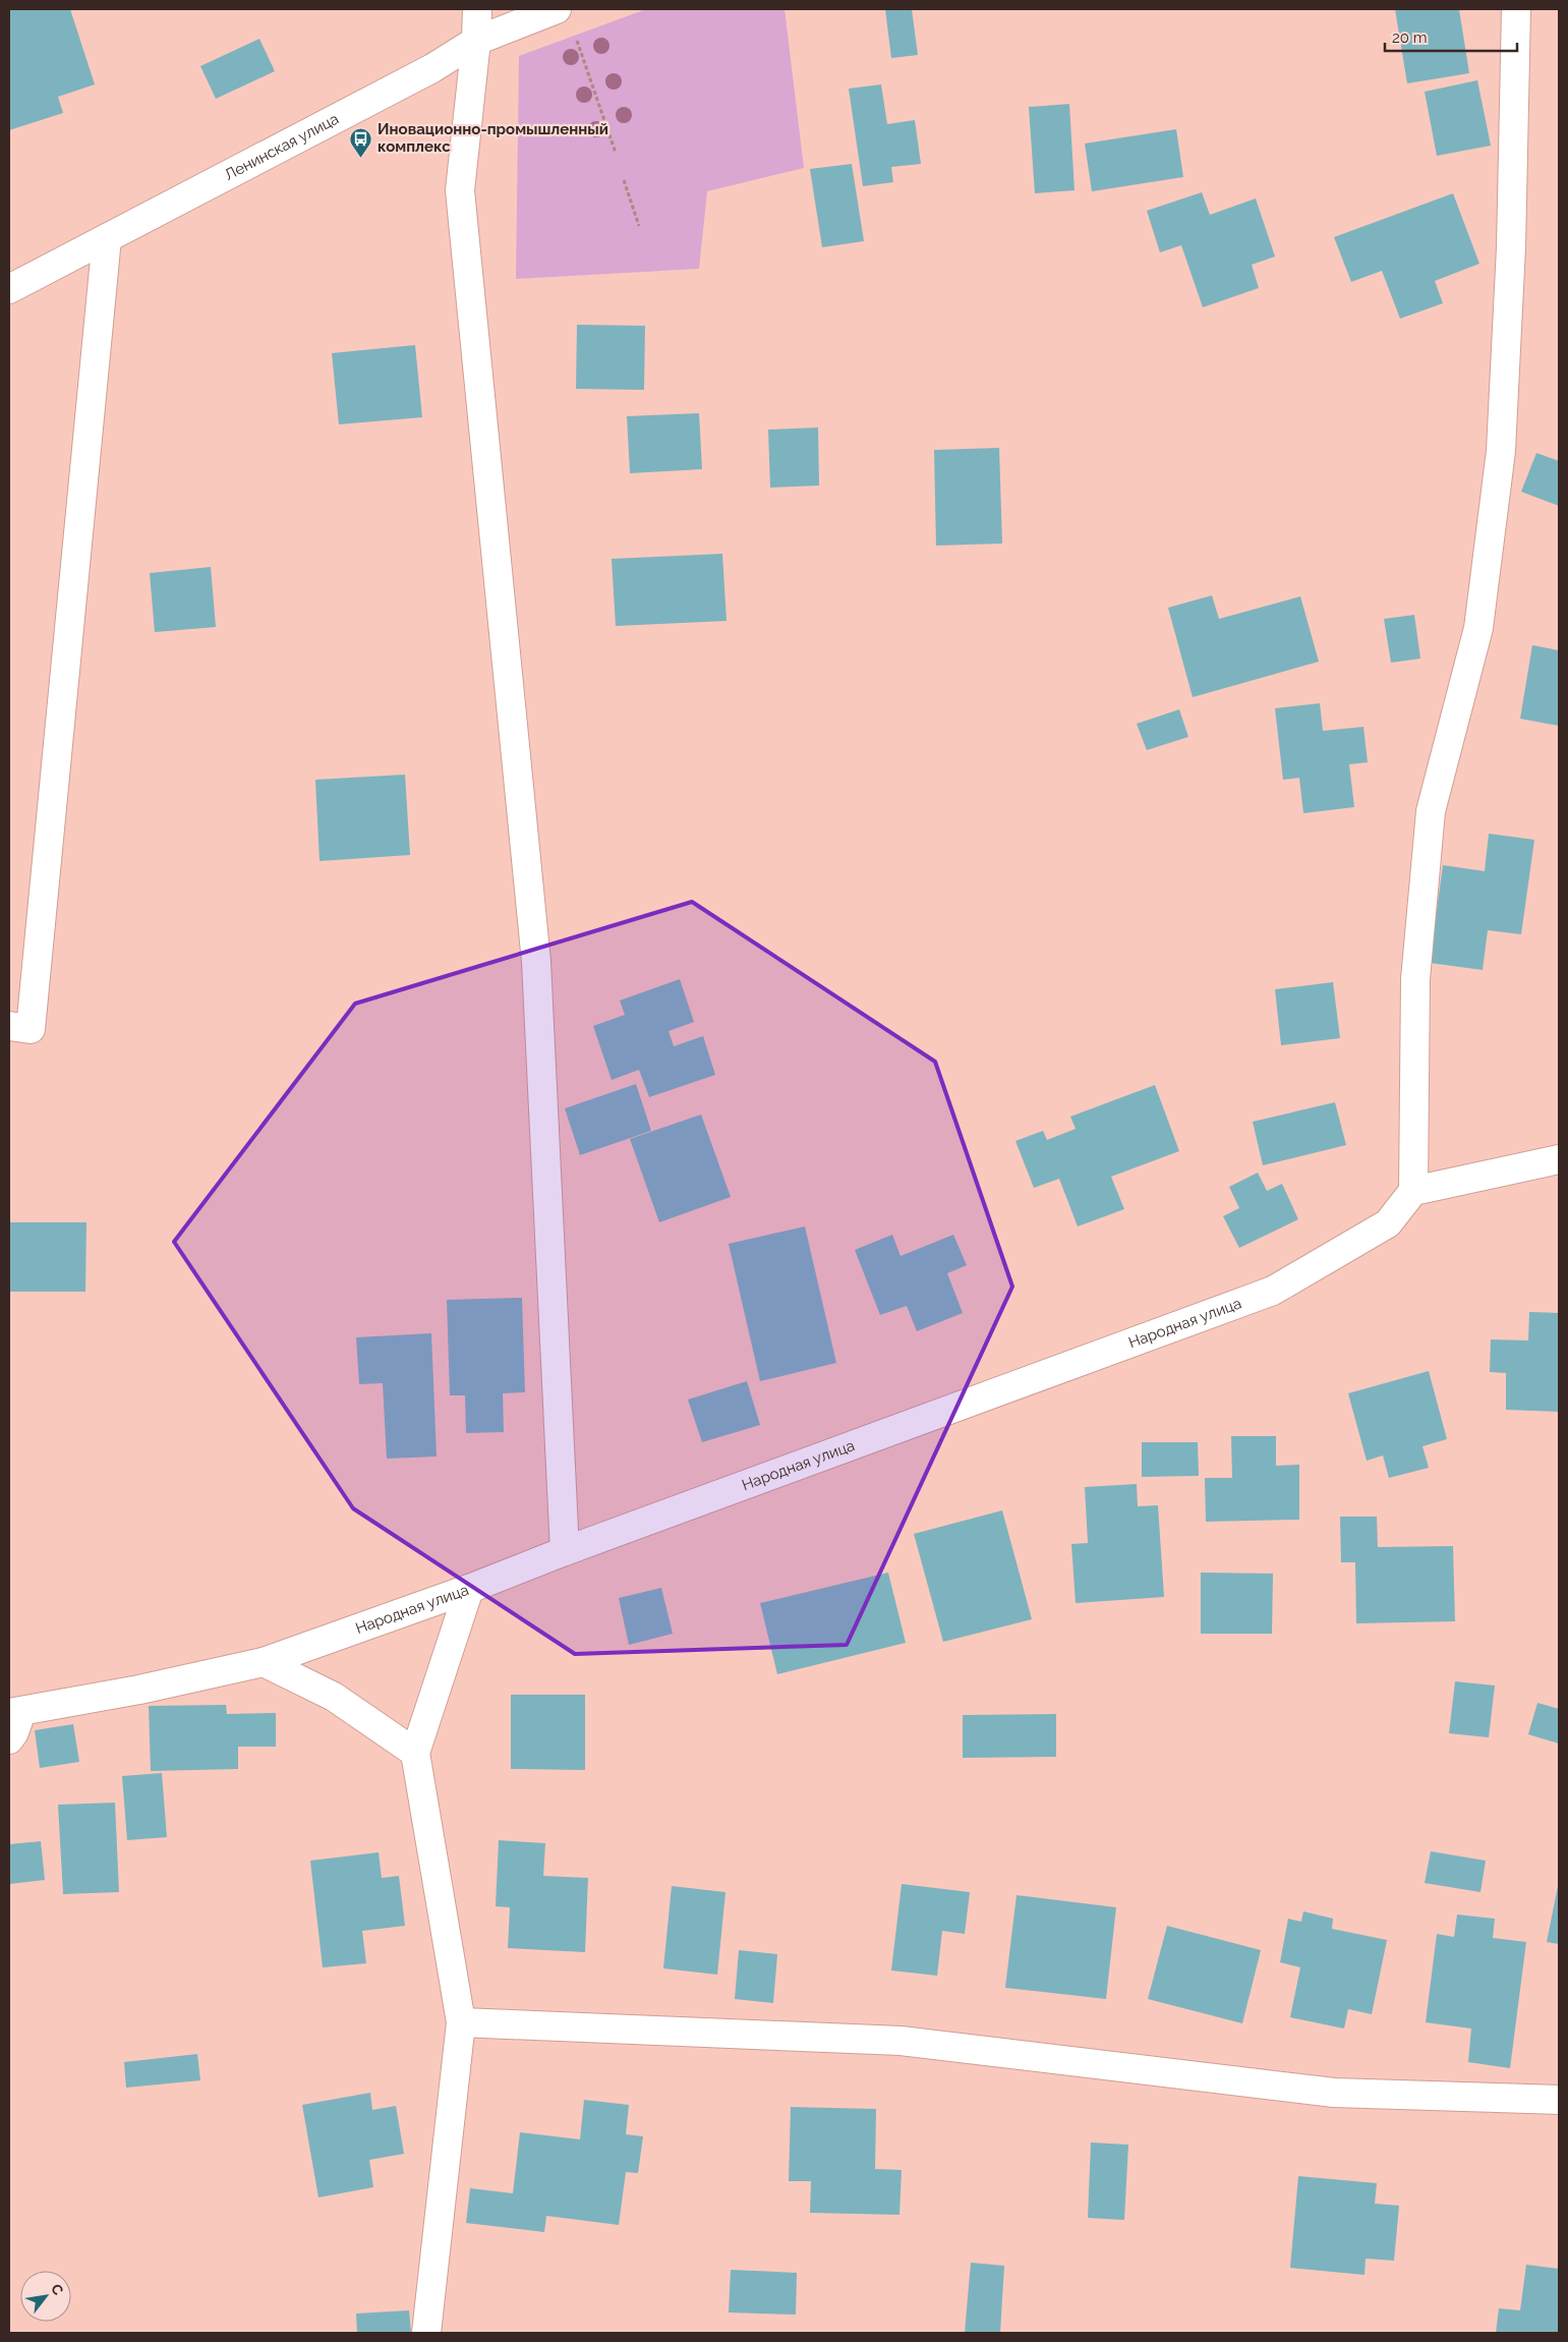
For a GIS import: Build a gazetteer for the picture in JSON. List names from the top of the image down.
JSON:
{
  "streets": {
    "street": ["Ленинская улица", "Народная улица"]
  },
  "places": {
    "bus stop": ["Иновационно-промышленный комплекс"]
  },
  "scale_bar": "20 m",
  "north": "top right"
}
